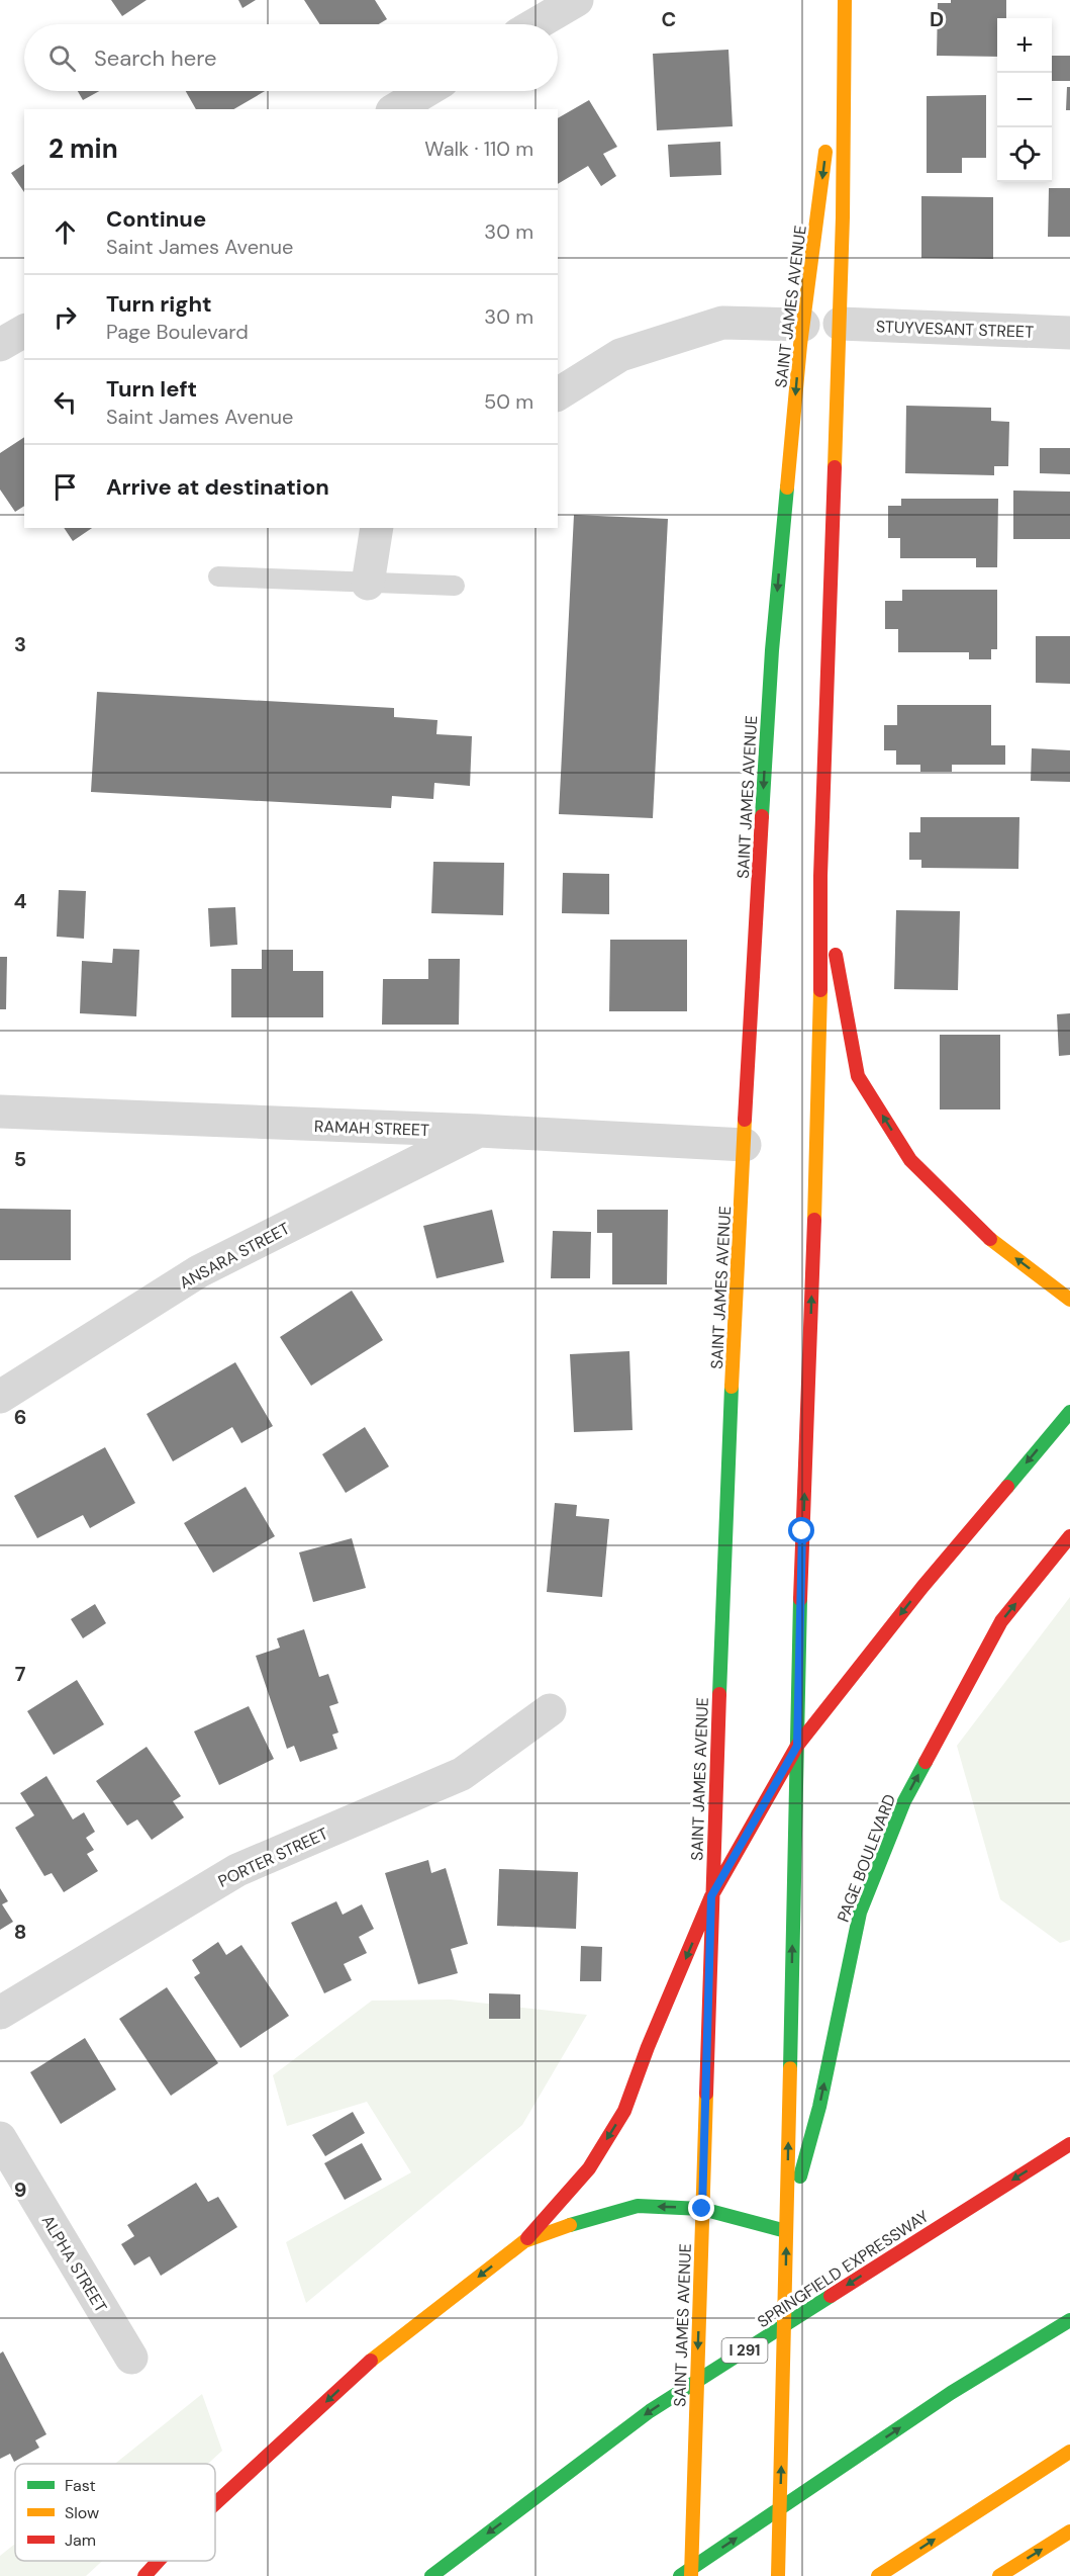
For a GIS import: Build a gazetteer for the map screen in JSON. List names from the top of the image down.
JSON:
{
  "streets": {
    "main road": [
      "SAINT JAMES AVENUE",
      "PAGE BOULEVARD",
      "SPRINGFIELD EXPRESSWAY",
      "I 291"
    ],
    "street": [
      "STUYVESANT STREET",
      "RAMAH STREET",
      "ANSARA STREET",
      "PORTER STREET",
      "ALPHA STREET"
    ]
  },
  "crossings": [
    ["SAINT JAMES AVENUE", "STUYVESANT STREET"],
    ["SAINT JAMES AVENUE", "RAMAH STREET"],
    ["SAINT JAMES AVENUE", "PAGE BOULEVARD"],
    ["RAMAH STREET", "ANSARA STREET"]
  ],
  "one_way": ["SPRINGFIELD EXPRESSWAY"],
  "legend": ["Fast", "Slow", "Jam"],
  "page": {
    "map_buttons": ["+", "−"],
    "search": "Search here",
    "heading": ["2 min", "Walk · 110 m"],
    "list": [
      ["Continue", "Saint James Avenue", "30 m"],
      ["Turn right", "Page Boulevard", "30 m"],
      ["Turn left", "Saint James Avenue", "50 m"],
      "Arrive at destination"
    ]
  },
  "grid": {
    "columns": ["C", "D"],
    "rows": [
      "3",
      "4",
      "5",
      "6",
      "7",
      "8",
      "9"
    ]
  }
}
